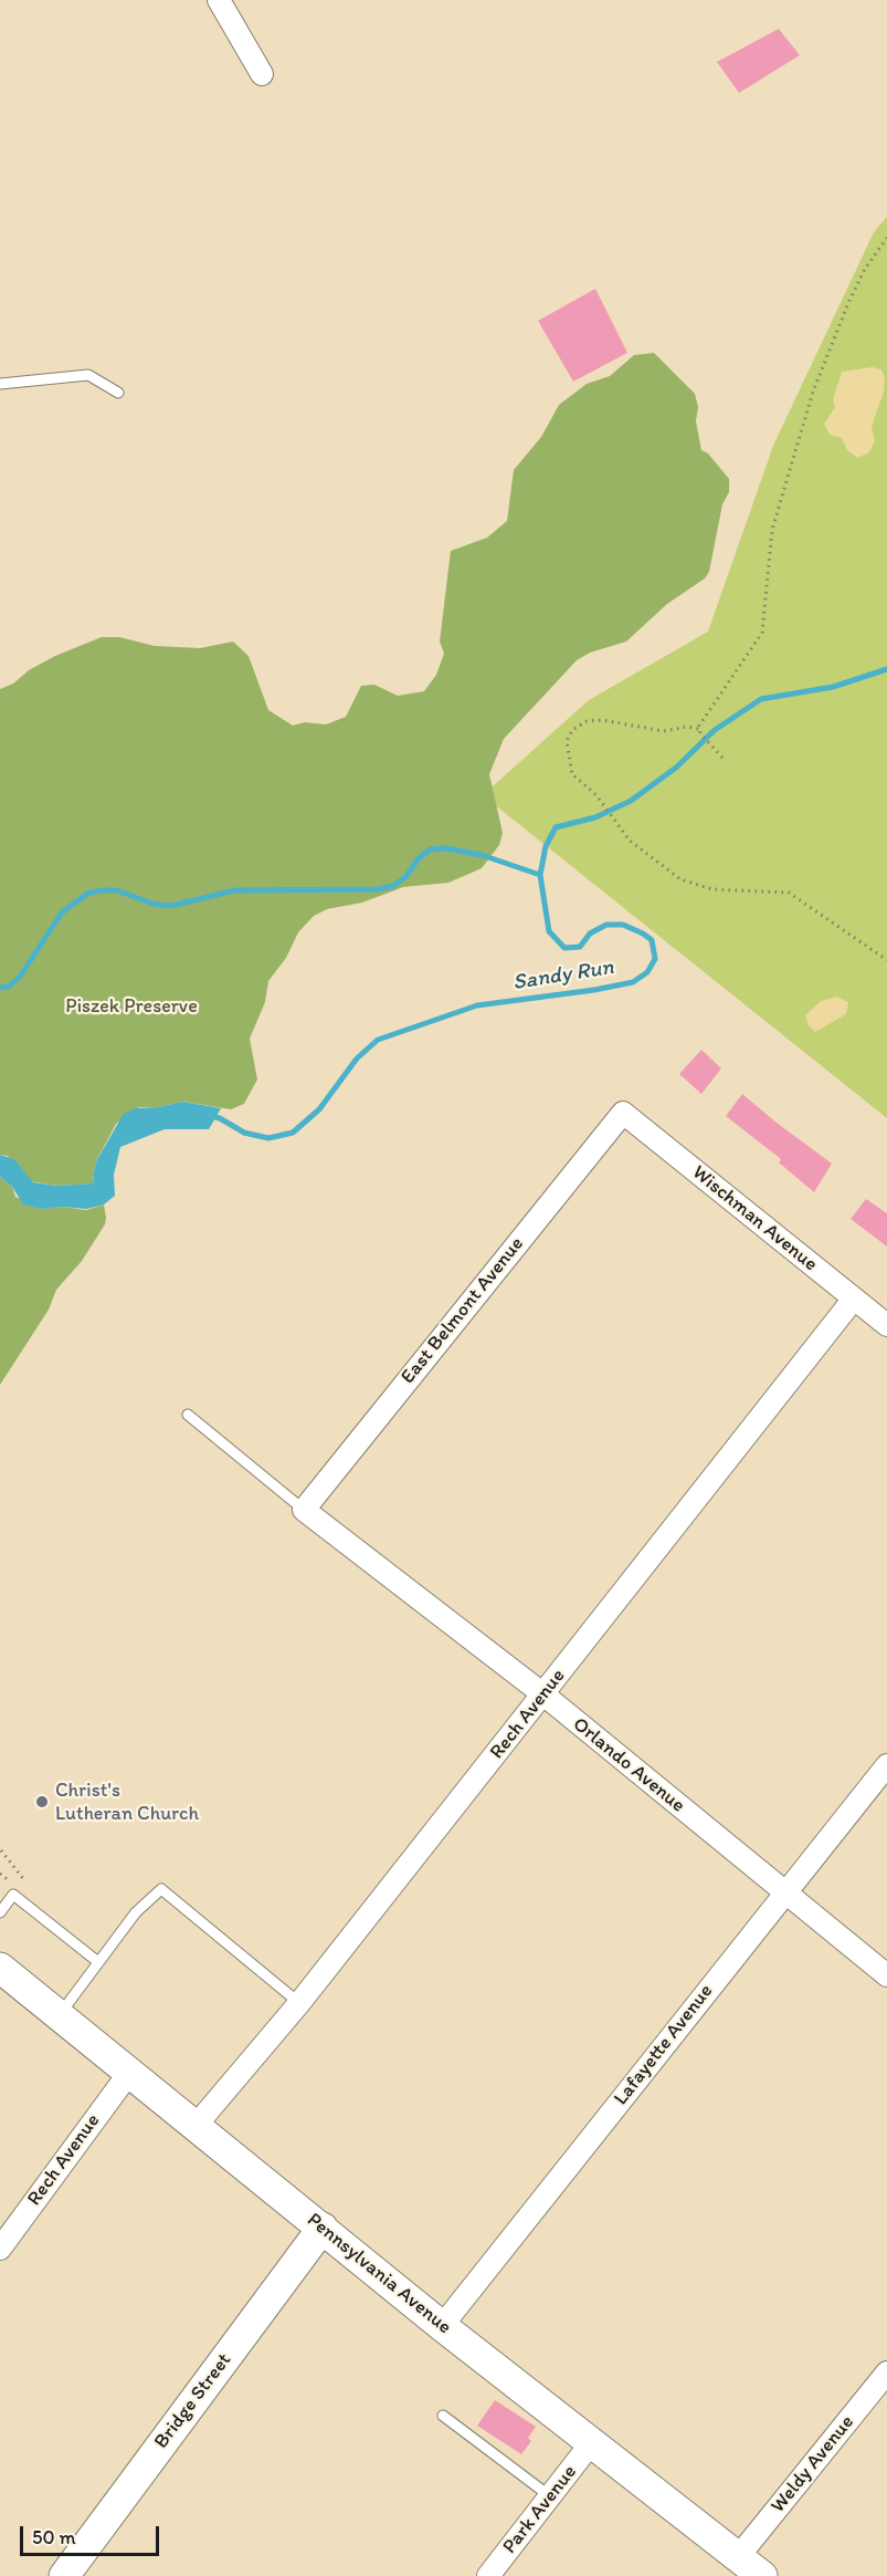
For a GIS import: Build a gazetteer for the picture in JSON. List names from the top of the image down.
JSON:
{
  "streets": {
    "main road": ["Pennsylvania Avenue", "Bridge Street"],
    "street": [
      "Wischman Avenue",
      "East Belmont Avenue",
      "Rech Avenue",
      "Orlando Avenue",
      "Lafayette Avenue",
      "Weldy Avenue",
      "Park Avenue"
    ]
  },
  "crossings": [
    ["Wischman Avenue", "East Belmont Avenue"],
    ["Wischman Avenue", "Rech Avenue"],
    ["East Belmont Avenue", "Orlando Avenue"],
    ["Rech Avenue", "Orlando Avenue"],
    ["Rech Avenue", "Pennsylvania Avenue"],
    ["Orlando Avenue", "Lafayette Avenue"],
    ["Lafayette Avenue", "Pennsylvania Avenue"],
    ["Pennsylvania Avenue", "Bridge Street"],
    ["Pennsylvania Avenue", "Weldy Avenue"],
    ["Pennsylvania Avenue", "Park Avenue"]
  ],
  "water": ["Sandy Run"],
  "parks": ["Piszek Preserve"],
  "places": ["Christ's Lutheran Church"],
  "scale_bar": "50 m"
}
